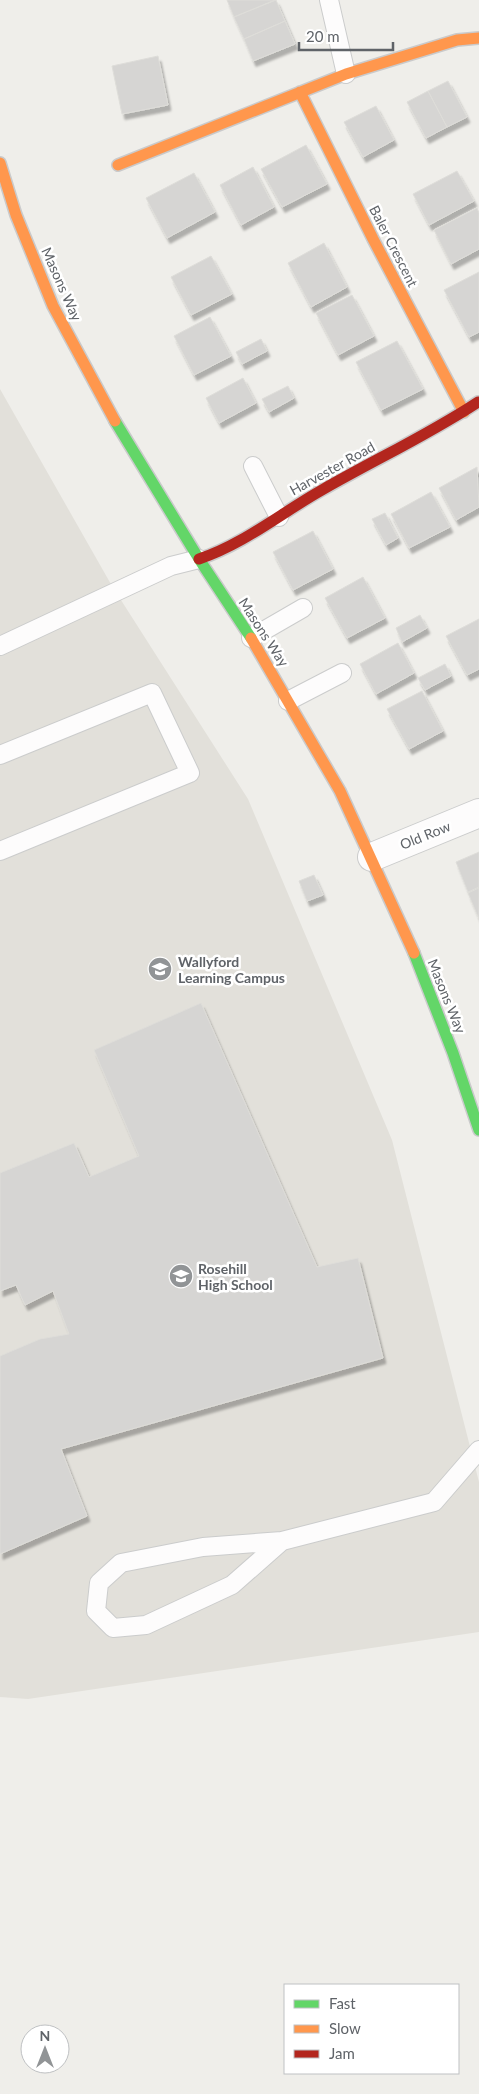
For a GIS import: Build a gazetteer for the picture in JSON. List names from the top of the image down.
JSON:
{
  "streets": {
    "street": [
      "Baler Crescent",
      "Masons Way",
      "Harvester Road",
      "Old Row"
    ]
  },
  "crossings": [
    ["Baler Crescent", "Harvester Road"],
    ["Masons Way", "Harvester Road"],
    ["Masons Way", "Old Row"]
  ],
  "places": {
    "school or university": ["Wallyford Learning Campus", "Rosehill High School"]
  },
  "legend": ["Fast", "Slow", "Jam"],
  "scale_bar": "20 m",
  "north": "top"
}
